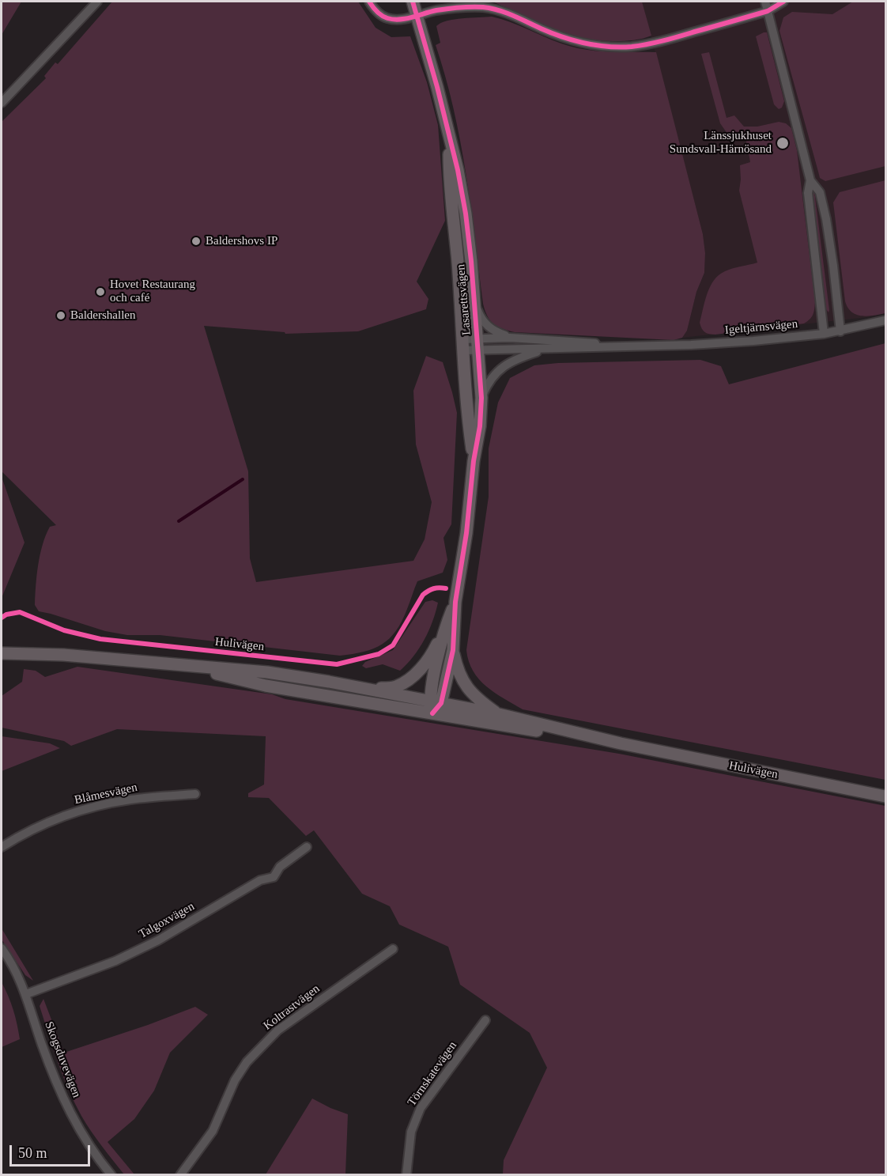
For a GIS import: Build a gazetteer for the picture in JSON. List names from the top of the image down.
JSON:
{
  "streets": {
    "main road": ["Lasarettsvägen", "Hulivägen"],
    "street": [
      "Igeltjärnsvägen",
      "Blåmesvägen",
      "Talgoxvägen",
      "Koltrastvägen",
      "Skogsduvevägen",
      "Törnskatevägen"
    ]
  },
  "crossings": [
    ["Lasarettsvägen", "Igeltjärnsvägen"],
    ["Lasarettsvägen", "Hulivägen"],
    ["Talgoxvägen", "Skogsduvevägen"]
  ],
  "places": [
    "Länssjukhuset Sundsvall-Härnösand",
    "Baldershovs IP",
    "Hovet Restaurang och café",
    "Baldershallen"
  ],
  "scale_bar": "50 m"
}
